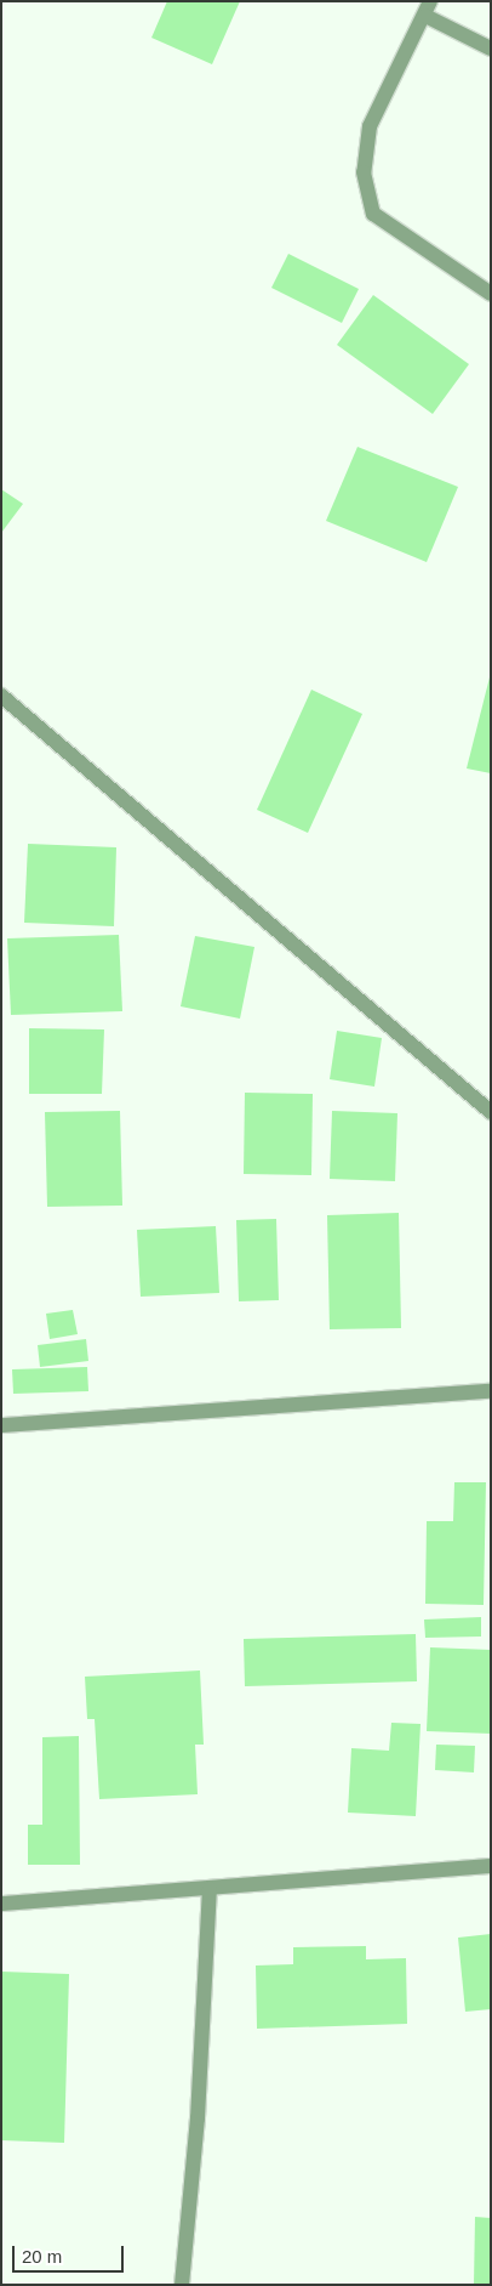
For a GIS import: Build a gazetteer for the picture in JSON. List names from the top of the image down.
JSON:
{
  "scale_bar": "20 m"
}
